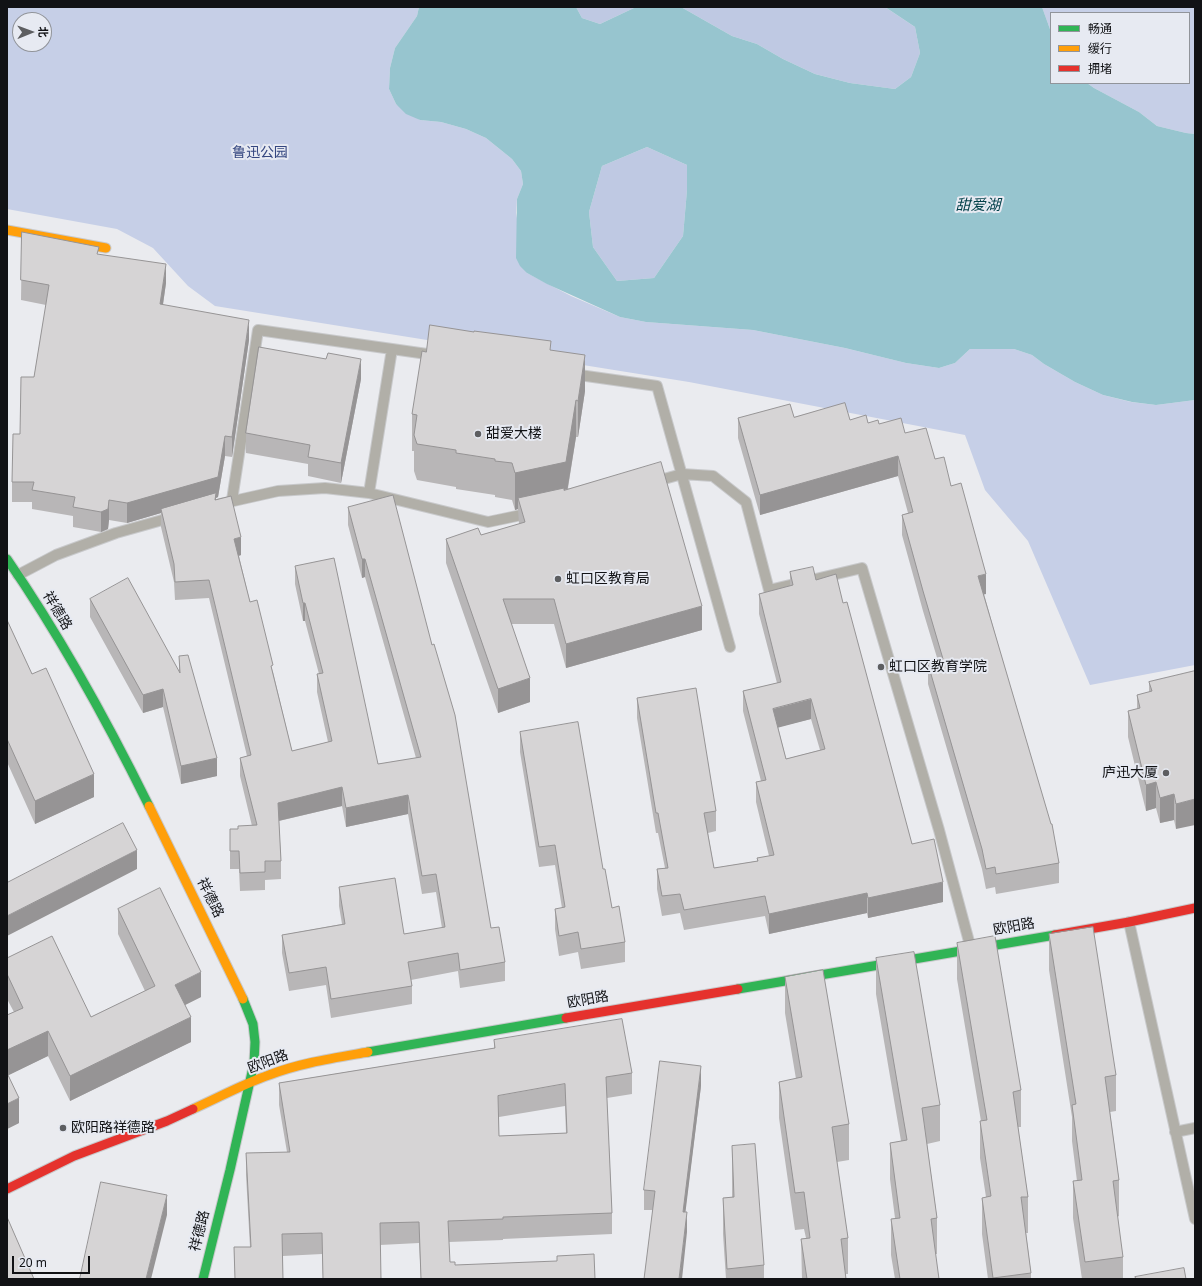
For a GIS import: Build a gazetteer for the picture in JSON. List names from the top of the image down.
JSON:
{
  "streets": {
    "street": ["祥德路", "欧阳路"]
  },
  "crossings": [
    ["祥德路", "欧阳路"]
  ],
  "water": ["甜爱湖"],
  "parks": ["鲁迅公园"],
  "places": [
    "甜爱大楼",
    "虹口区教育局",
    "虹口区教育学院",
    "庐迅大厦",
    "欧阳路祥德路"
  ],
  "legend": ["畅通", "缓行", "拥堵"],
  "scale_bar": "20 m",
  "north": "right"
}
